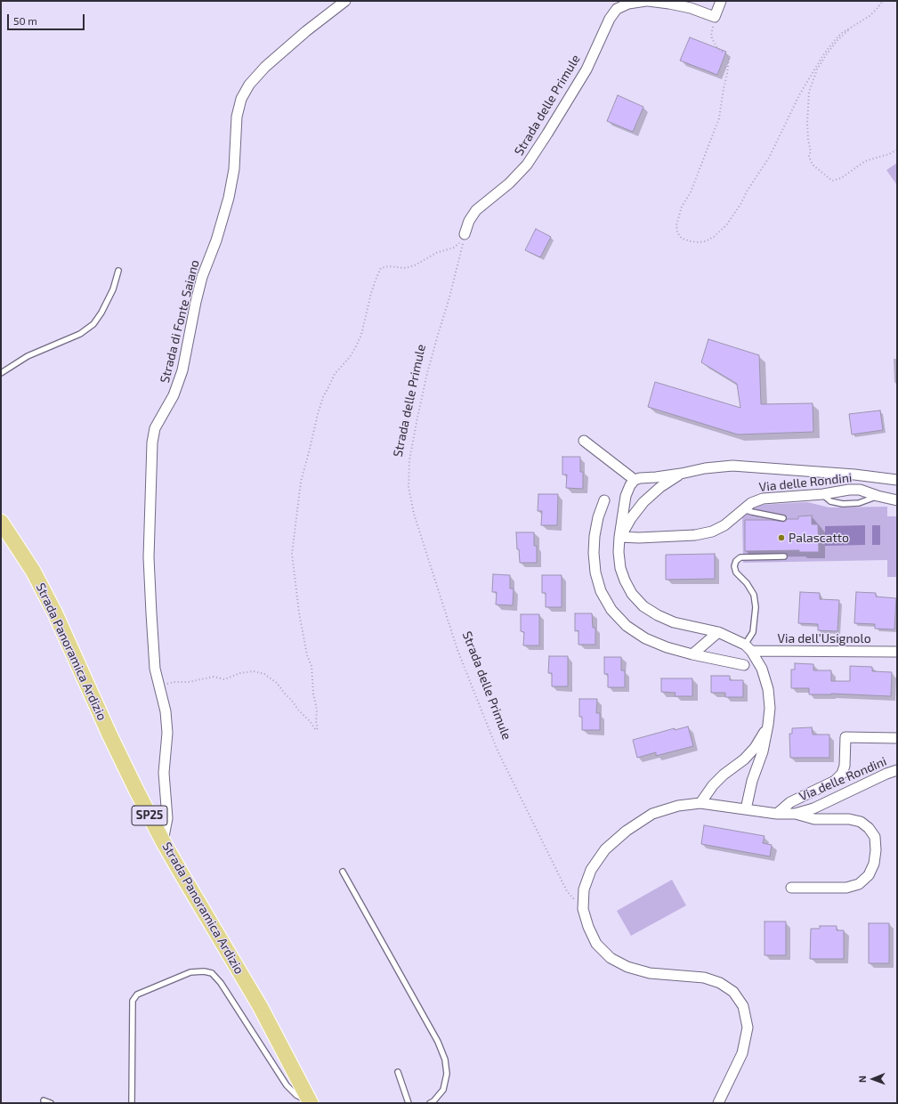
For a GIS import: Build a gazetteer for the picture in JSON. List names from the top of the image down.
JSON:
{
  "streets": {
    "main road": ["Strada Panoramica Ardizio", "SP25"],
    "street": [
      "Strada delle Primule",
      "Strada di Fonte Saiano",
      "Via delle Rondini",
      "Via dell'Usignolo"
    ]
  },
  "crossings": [
    ["Strada delle Primule", "Via delle Rondini"],
    ["Strada di Fonte Saiano", "Strada Panoramica Ardizio"]
  ],
  "places": ["Palascatto"],
  "scale_bar": "50 m",
  "north": "left"
}
